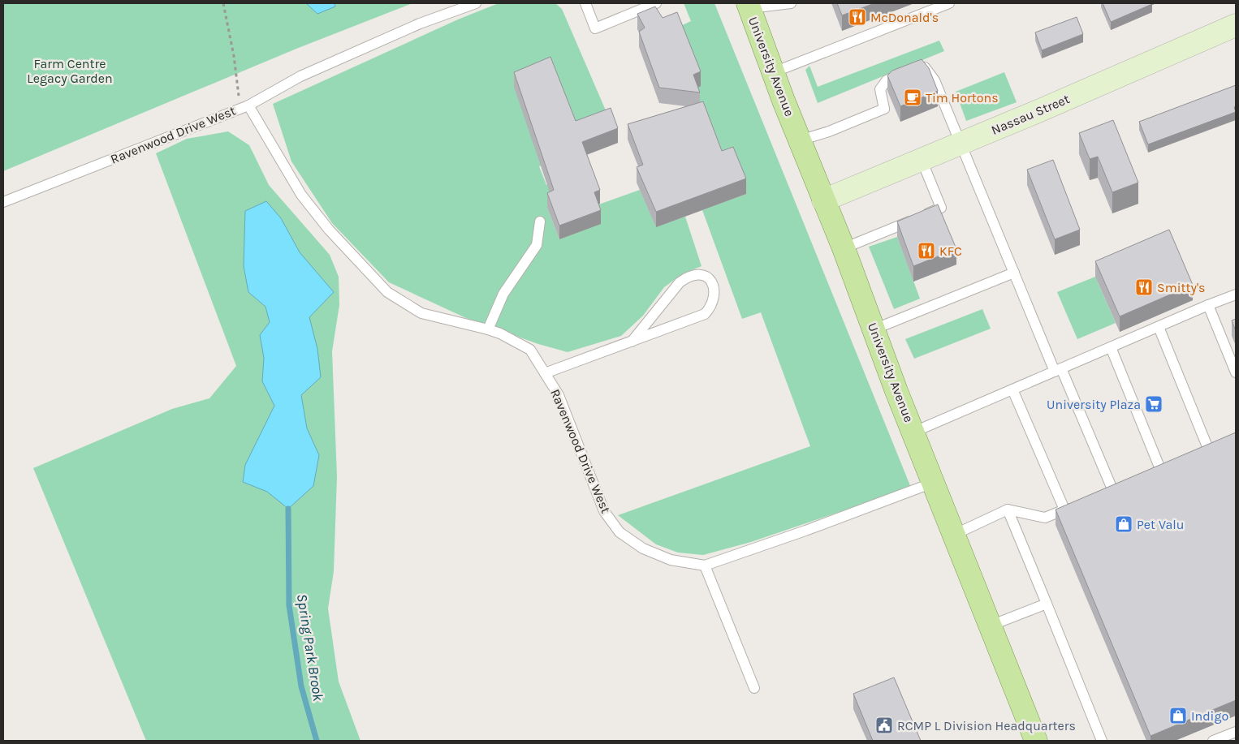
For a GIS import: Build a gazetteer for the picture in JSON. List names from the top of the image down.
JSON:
{
  "streets": {
    "main road": ["University Avenue"],
    "street": ["Nassau Street"],
    "lane": ["Ravenwood Drive West"]
  },
  "crossings": [
    ["University Avenue", "Nassau Street"],
    ["University Avenue", "Ravenwood Drive West"]
  ],
  "water": ["Spring Park Brook"],
  "parks": ["Farm Centre Legacy Garden"],
  "places": {
    "restaurant": ["McDonald's", "KFC", "Smitty's"],
    "cafe": ["Tim Hortons"],
    "supermarket": ["University Plaza"],
    "shop": ["Pet Valu", "Indigo"],
    "public building": ["RCMP L Division Headquarters"]
  }
}
